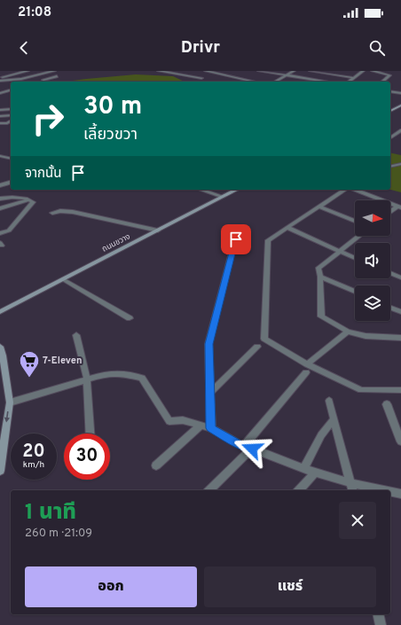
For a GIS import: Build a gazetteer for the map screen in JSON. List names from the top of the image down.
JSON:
{
  "streets": {
    "main road": ["ถนนขวาง"]
  },
  "places": {
    "supermarket": ["7-Eleven"]
  },
  "north": "right",
  "page": {
    "status": "21:08",
    "header": "Drivr",
    "turn": ["30 m", "เลี้ยวขวา"],
    "then": "จากนั้น",
    "speed": "20 km/h",
    "limit": "30",
    "heading": ["1 นาที", "260 m · 21:09"],
    "buttons": ["ออก", "แชร์"]
  }
}
